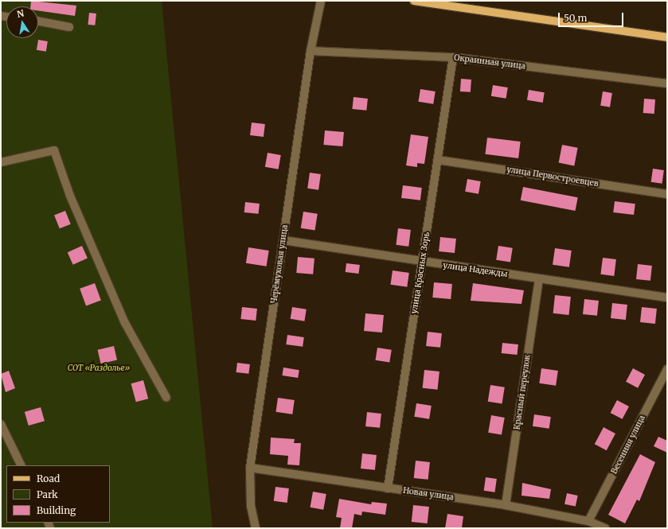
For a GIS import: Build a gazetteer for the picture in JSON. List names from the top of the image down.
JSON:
{
  "streets": {
    "street": [
      "Окраинная улица",
      "улица Первостроевцев",
      "Черёмуховая улица",
      "улица Надежды",
      "улица Красных Зорь",
      "Красный переулок",
      "Весенняя улица",
      "Новая улица"
    ]
  },
  "crossings": [
    ["Окраинная улица", "Черёмуховая улица"],
    ["Окраинная улица", "улица Красных Зорь"],
    ["улица Первостроевцев", "улица Красных Зорь"],
    ["Черёмуховая улица", "улица Надежды"],
    ["Черёмуховая улица", "Новая улица"],
    ["улица Надежды", "улица Красных Зорь"],
    ["улица Надежды", "Красный переулок"],
    ["улица Красных Зорь", "Новая улица"],
    ["Красный переулок", "Новая улица"],
    ["Весенняя улица", "Новая улица"]
  ],
  "parks": ["СОТ «Раздолье»"],
  "legend": ["Road", "Park", "Building"],
  "scale_bar": "50 m",
  "north": "top"
}
